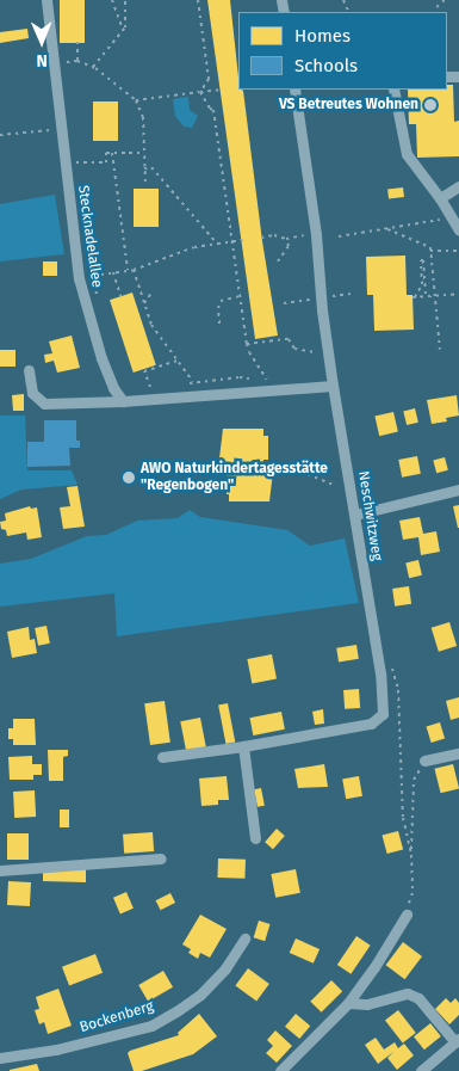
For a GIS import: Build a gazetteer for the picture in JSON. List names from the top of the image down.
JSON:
{
  "streets": {
    "street": ["Stecknadelallee", "Neschwitzweg", "Bockenberg"]
  },
  "places": ["VS Betreutes Wohnen", "AWO Naturkindertagesstätte \"Regenbogen\""],
  "legend": ["Homes", "Schools"],
  "north": "bottom"
}
